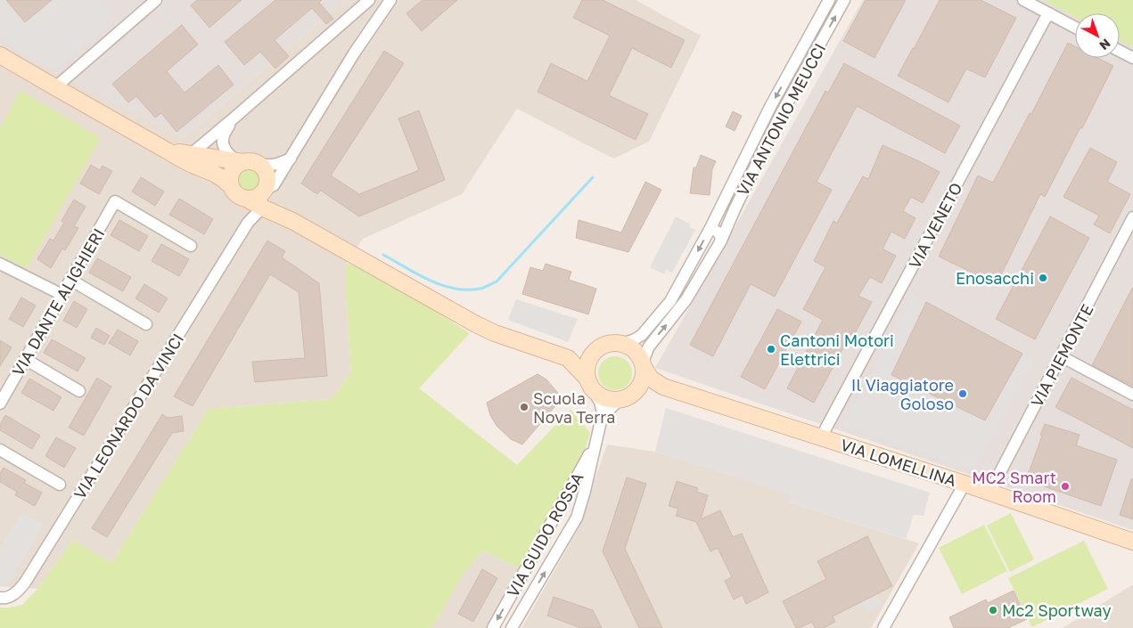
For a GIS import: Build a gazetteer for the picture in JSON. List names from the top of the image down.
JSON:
{
  "streets": {
    "main road": ["VIA LOMELLINA"],
    "street": [
      "VIA ANTONIO MEUCCI",
      "VIA VENETO",
      "VIA DANTE ALIGHIERI",
      "VIA PIEMONTE",
      "VIA LEONARDO DA VINCI",
      "VIA GUIDO ROSSA"
    ]
  },
  "crossings": [
    ["VIA ANTONIO MEUCCI", "VIA LOMELLINA"],
    ["VIA ANTONIO MEUCCI", "VIA GUIDO ROSSA"],
    ["VIA VENETO", "VIA LOMELLINA"],
    ["VIA PIEMONTE", "VIA LOMELLINA"],
    ["VIA LOMELLINA", "VIA GUIDO ROSSA"]
  ],
  "places": [
    "Enosacchi",
    "Cantoni Motori Elettrici",
    "Il Viaggiatore Goloso",
    "Scuola Nova Terra",
    "MC2 Smart Room",
    "Mc2 Sportway"
  ],
  "north": "bottom right"
}
